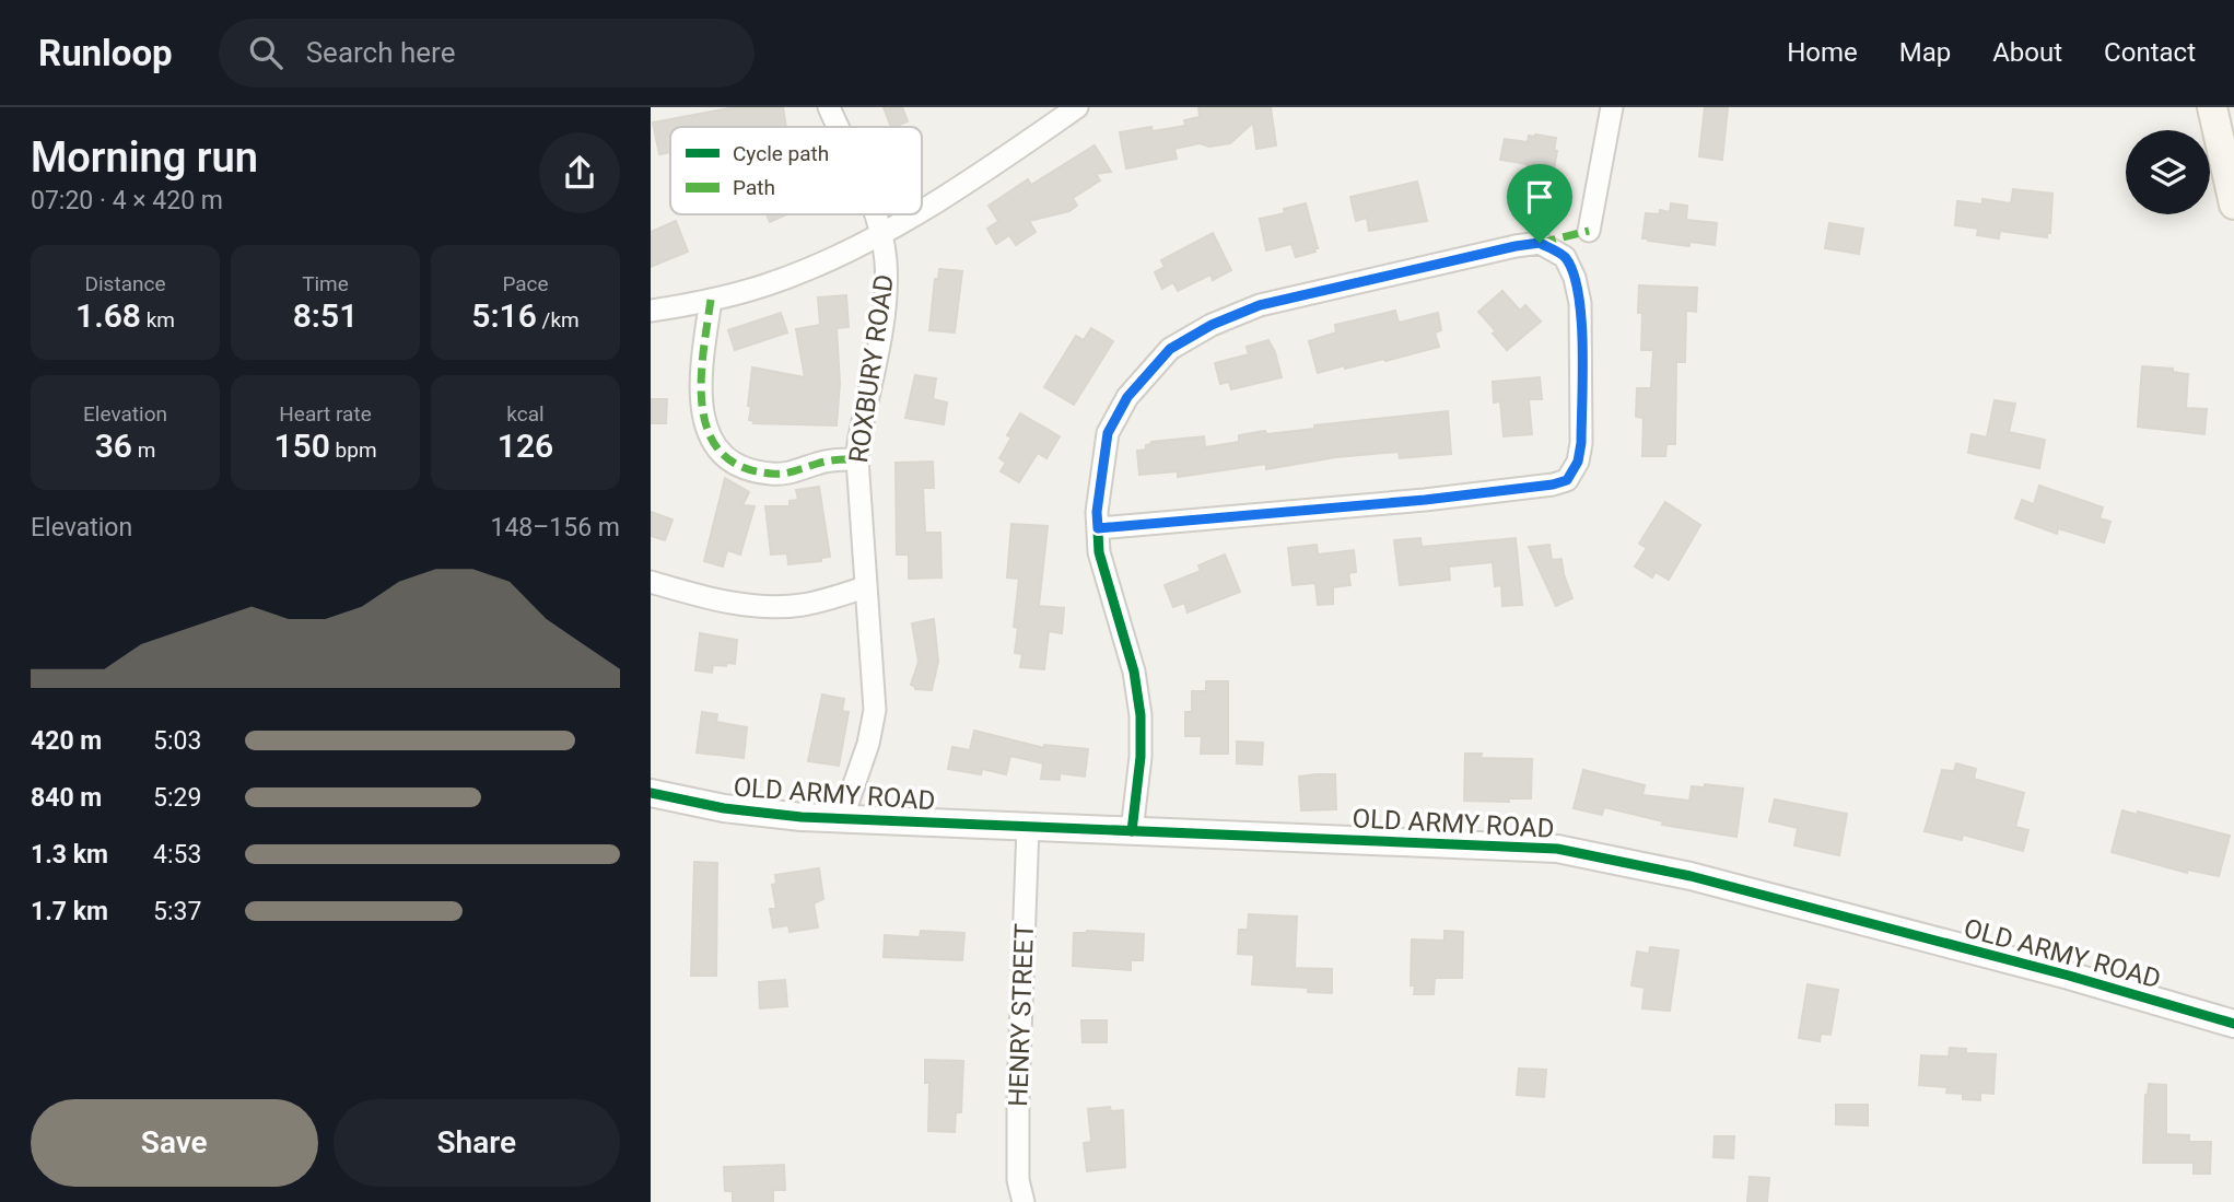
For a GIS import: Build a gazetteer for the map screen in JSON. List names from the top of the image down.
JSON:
{
  "streets": {
    "street": ["ROXBURY ROAD", "OLD ARMY ROAD", "HENRY STREET"]
  },
  "crossings": [
    ["ROXBURY ROAD", "OLD ARMY ROAD"],
    ["OLD ARMY ROAD", "HENRY STREET"]
  ],
  "legend": ["Cycle path", "Path"],
  "page": {
    "header": "Runloop",
    "search": "Search here",
    "nav": [
      "Home",
      "Map",
      "About",
      "Contact"
    ],
    "heading": ["Morning run", "07:20 · 4 × 420 m"],
    "stats": [
      ["Distance", "1.68 km"],
      ["Time", "8:51"],
      ["Pace", "5:16 /km"],
      ["Elevation", "36 m"],
      ["Heart rate", "150 bpm"],
      ["kcal", "126"]
    ],
    "chart": ["Elevation", "148–156 m"],
    "list": [
      {
        "name": "420 m",
        "note": "5:03"
      },
      {
        "name": "840 m",
        "note": "5:29"
      },
      {
        "name": "1.3 km",
        "note": "4:53"
      },
      {
        "name": "1.7 km",
        "note": "5:37"
      }
    ],
    "buttons": ["Save", "Share"]
  }
}
